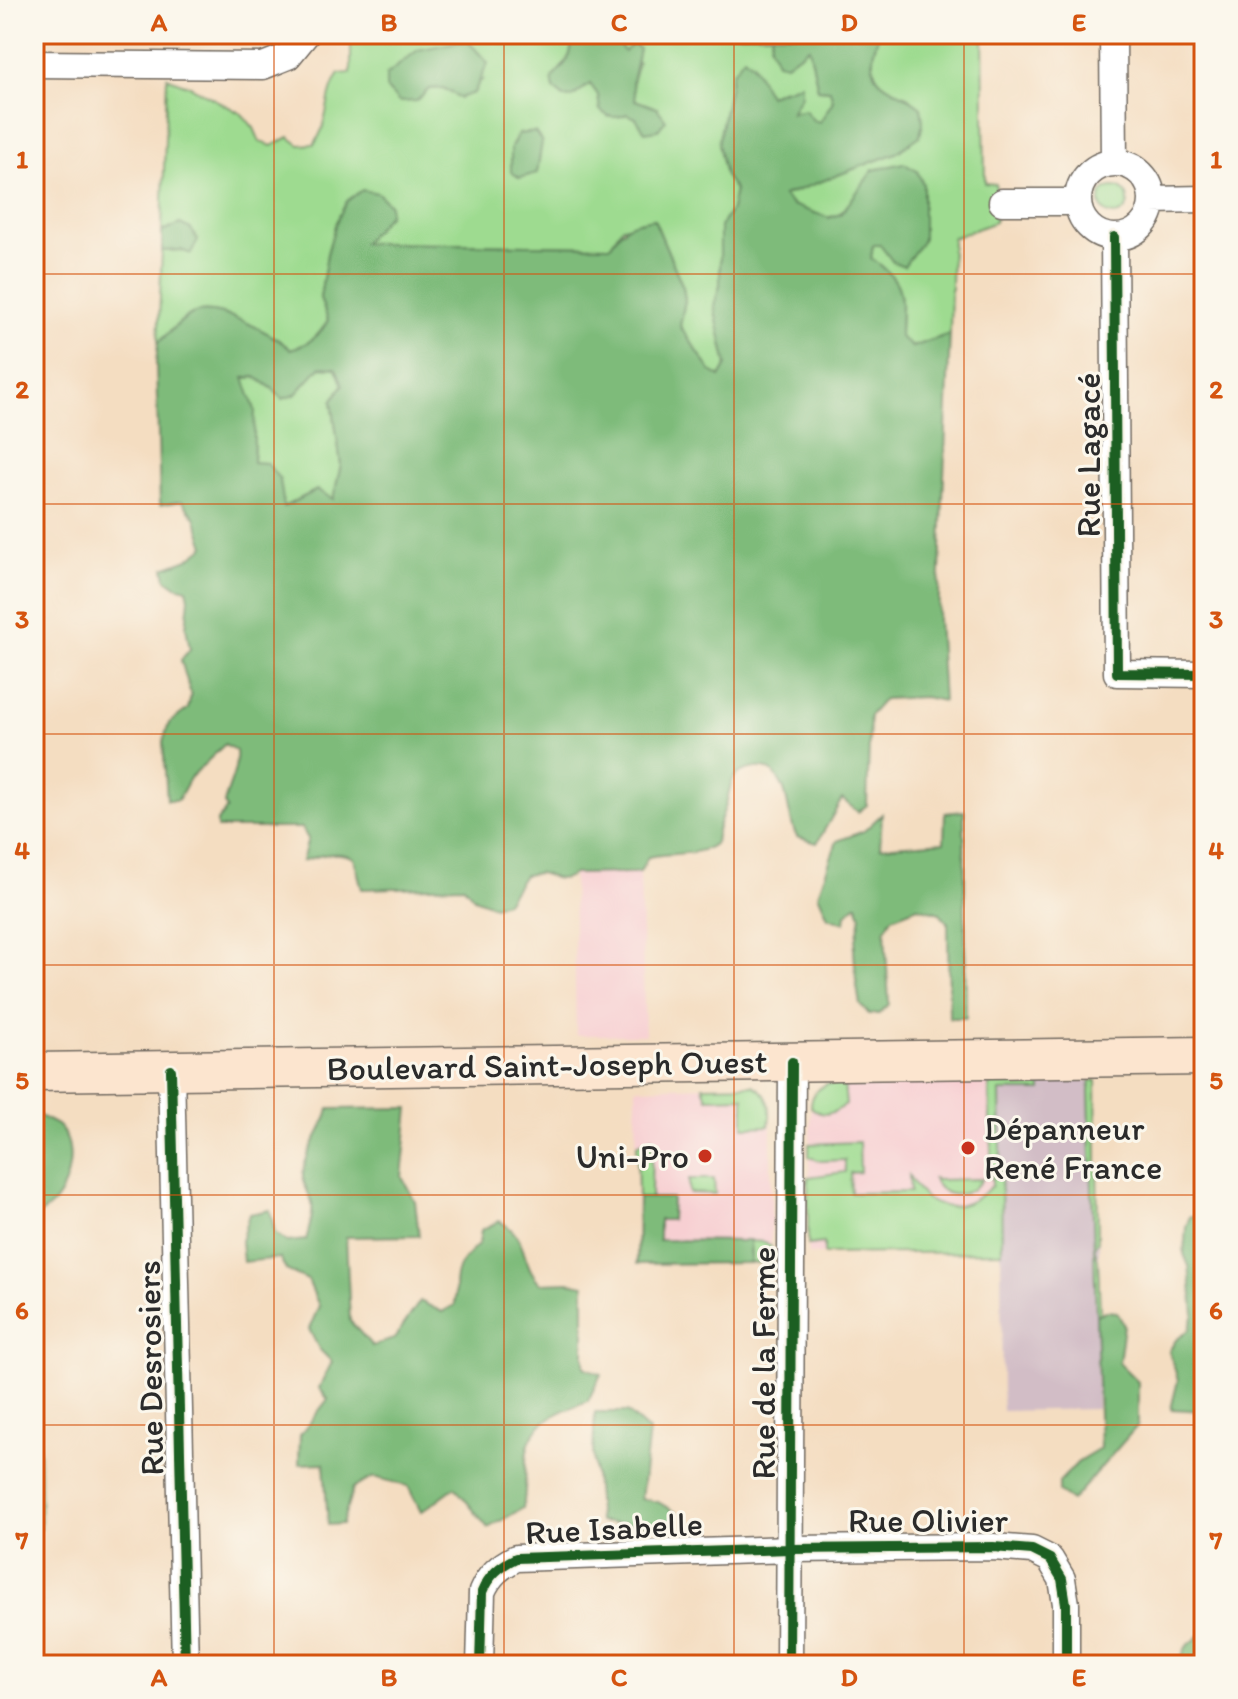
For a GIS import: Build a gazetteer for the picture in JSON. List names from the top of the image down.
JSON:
{
  "streets": {
    "main road": ["Boulevard Saint-Joseph Ouest"],
    "street": [
      "Rue Lagacé",
      "Rue de la Ferme",
      "Rue Desrosiers",
      "Rue Olivier",
      "Rue Isabelle"
    ]
  },
  "crossings": [
    ["Boulevard Saint-Joseph Ouest", "Rue de la Ferme"],
    ["Boulevard Saint-Joseph Ouest", "Rue Desrosiers"],
    ["Rue de la Ferme", "Rue Olivier"],
    ["Rue de la Ferme", "Rue Isabelle"],
    ["Rue Olivier", "Rue Isabelle"]
  ],
  "places": ["Dépanneur René France", "Uni-Pro"],
  "grid": {
    "columns": [
      "A",
      "B",
      "C",
      "D",
      "E"
    ],
    "rows": [
      "1",
      "2",
      "3",
      "4",
      "5",
      "6",
      "7"
    ]
  }
}
